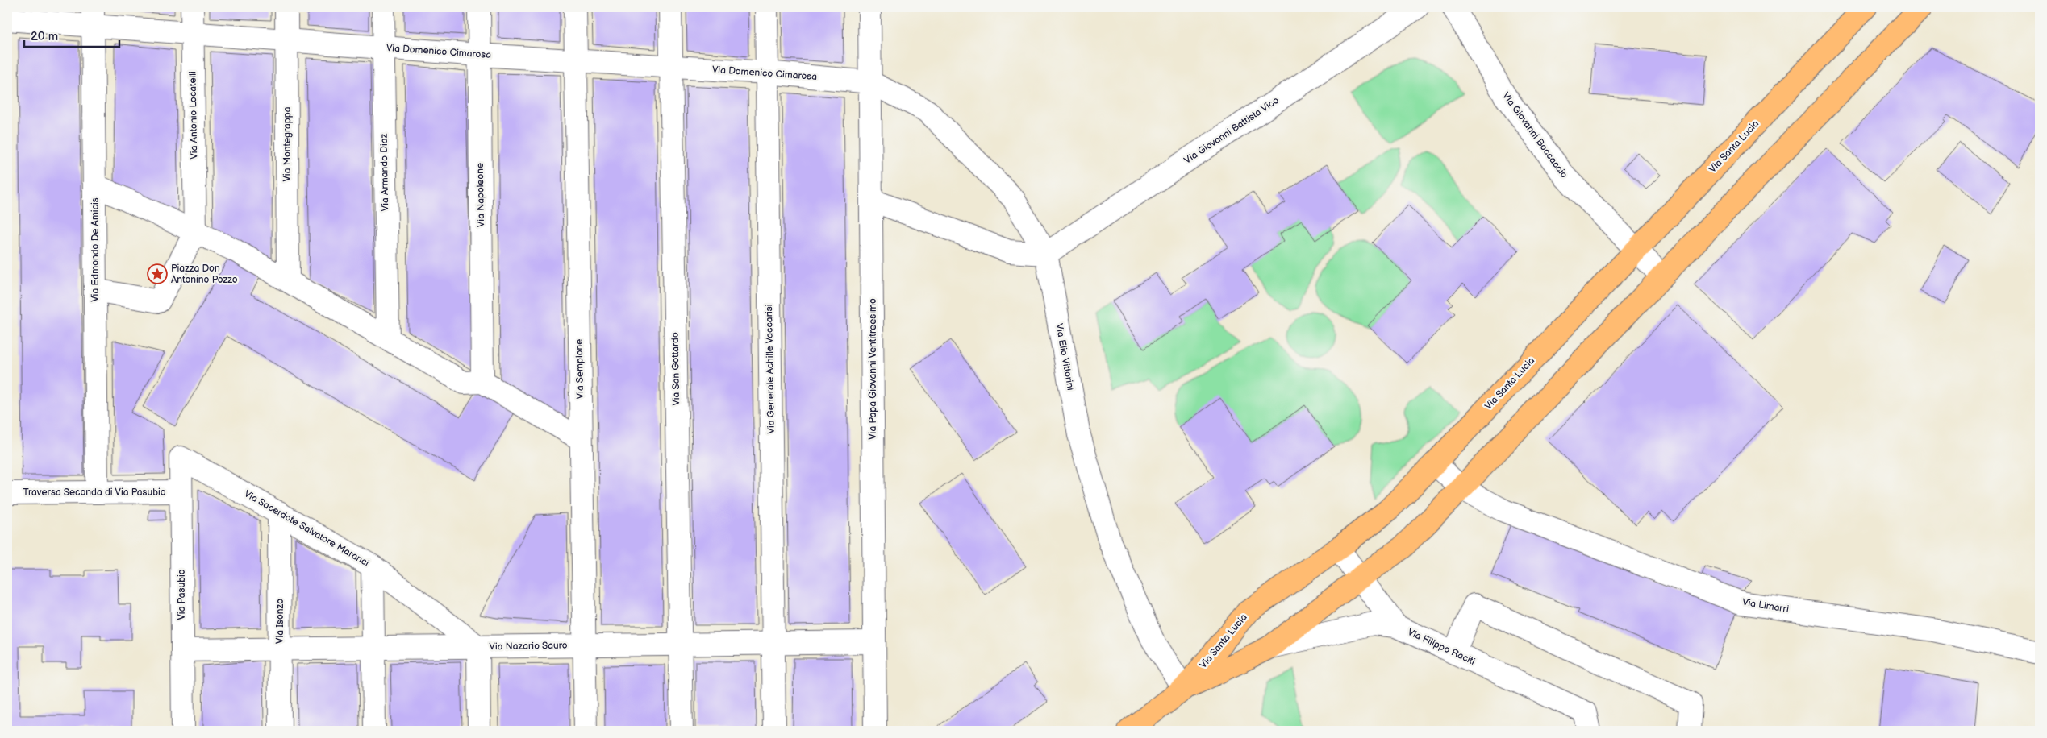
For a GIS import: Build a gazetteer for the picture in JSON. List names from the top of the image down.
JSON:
{
  "streets": {
    "main road": ["Via Santa Lucia"],
    "street": [
      "Via Domenico Cimarosa",
      "Via Antonio Locatelli",
      "Via Giovanni Battista Vico",
      "Via Giovanni Boccaccio",
      "Via Montegrappa",
      "Via Armando Diaz",
      "Via Napoleone",
      "Via Edmondo De Amicis",
      "Via Elio Vittorini",
      "Via Sempione",
      "Via San Gottardo",
      "Via Generale Achille Vaccarisi",
      "Via Papa Giovanni Ventitreesimo",
      "Traversa Seconda di Via Pasubio",
      "Via Sacerdote Salvatore Maranci",
      "Via Pasubio",
      "Via Limarri",
      "Via Isonzo",
      "Via Nazario Sauro",
      "Via Filippo Raciti"
    ]
  },
  "crossings": [
    ["Via Domenico Cimarosa", "Via Antonio Locatelli"],
    ["Via Domenico Cimarosa", "Via Montegrappa"],
    ["Via Domenico Cimarosa", "Via Armando Diaz"],
    ["Via Domenico Cimarosa", "Via Napoleone"],
    ["Via Domenico Cimarosa", "Via Edmondo De Amicis"],
    ["Via Domenico Cimarosa", "Via Elio Vittorini"],
    ["Via Domenico Cimarosa", "Via Sempione"],
    ["Via Domenico Cimarosa", "Via San Gottardo"],
    ["Via Domenico Cimarosa", "Via Generale Achille Vaccarisi"],
    ["Via Domenico Cimarosa", "Via Papa Giovanni Ventitreesimo"],
    ["Via Giovanni Battista Vico", "Via Elio Vittorini"],
    ["Via Giovanni Boccaccio", "Via Santa Lucia"],
    ["Via Santa Lucia", "Via Elio Vittorini"],
    ["Via Santa Lucia", "Via Limarri"],
    ["Via Edmondo De Amicis", "Traversa Seconda di Via Pasubio"],
    ["Via Elio Vittorini", "Via Papa Giovanni Ventitreesimo"],
    ["Via Sempione", "Via Nazario Sauro"],
    ["Via San Gottardo", "Via Nazario Sauro"],
    ["Via Generale Achille Vaccarisi", "Via Nazario Sauro"],
    ["Via Papa Giovanni Ventitreesimo", "Via Nazario Sauro"],
    ["Traversa Seconda di Via Pasubio", "Via Pasubio"],
    ["Via Sacerdote Salvatore Maranci", "Via Pasubio"],
    ["Via Sacerdote Salvatore Maranci", "Via Isonzo"],
    ["Via Sacerdote Salvatore Maranci", "Via Nazario Sauro"],
    ["Via Pasubio", "Via Nazario Sauro"],
    ["Via Isonzo", "Via Nazario Sauro"]
  ],
  "places": {
    "place": ["Piazza Don Antonino Pozzo"]
  },
  "scale_bar": "20 m"
}
